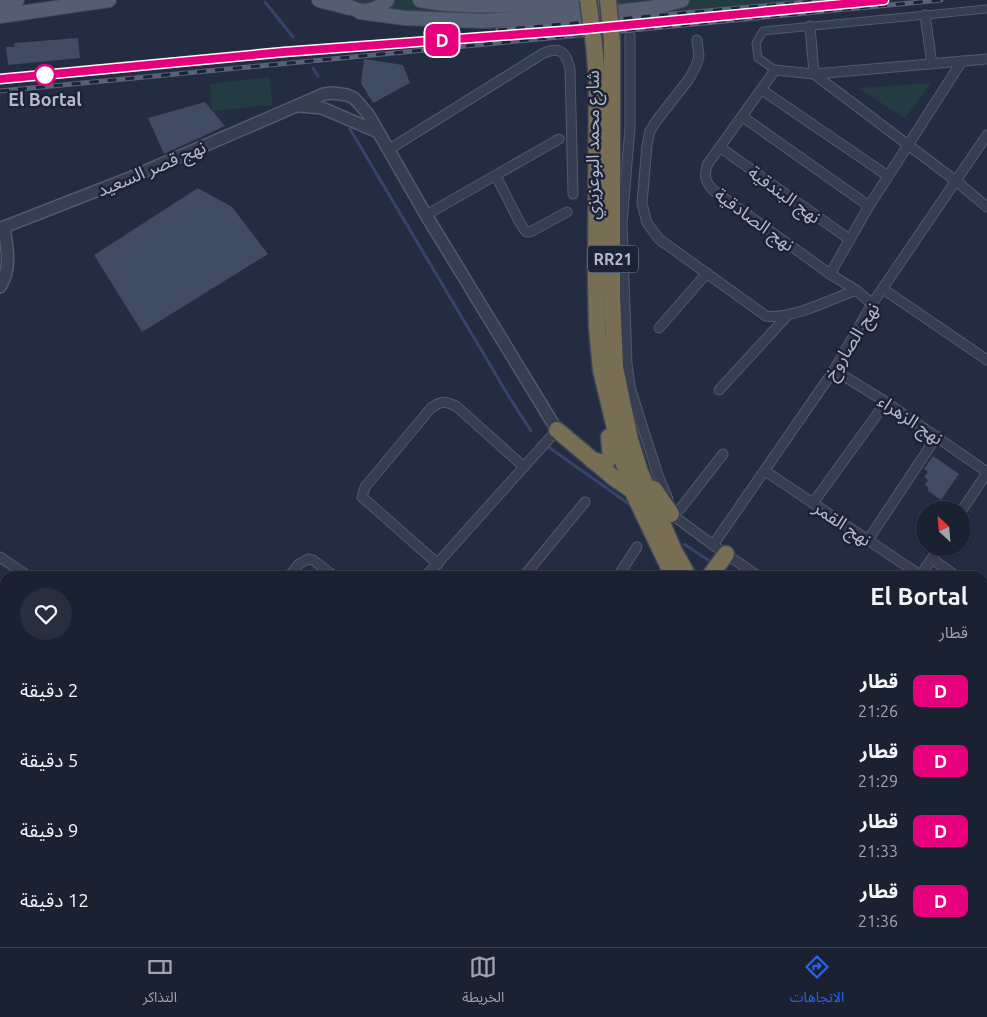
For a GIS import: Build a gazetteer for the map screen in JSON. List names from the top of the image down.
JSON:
{
  "streets": {
    "highway": ["شارع محمد البوعزيزي", "RR21"],
    "street": [
      "نهج قصر السعيد",
      "نهج البندقية",
      "نهج الصادقية",
      "نهج الصاروخ",
      "نهج الزهراء",
      "نهج القمر"
    ]
  },
  "crossings": [
    ["نهج البندقية", "نهج الصادقية"],
    ["نهج الصادقية", "نهج الصاروخ"],
    ["نهج الصاروخ", "نهج الزهراء"],
    ["نهج الصاروخ", "نهج القمر"]
  ],
  "places": ["El Bortal"],
  "north": "top left",
  "page": {
    "on_map": "D",
    "heading": ["El Bortal", "قطار"],
    "list": [
      {
        "mark": "D",
        "name": "قطار",
        "note": "21:26",
        "value": "2 دقيقة"
      },
      {
        "mark": "D",
        "name": "قطار",
        "note": "21:29",
        "value": "5 دقيقة"
      },
      {
        "mark": "D",
        "name": "قطار",
        "note": "21:33",
        "value": "9 دقيقة"
      },
      {
        "mark": "D",
        "name": "قطار",
        "note": "21:36",
        "value": "12 دقيقة"
      }
    ],
    "tabs": ["الاتجاهات", "الخريطة", "التذاكر"]
  }
}
